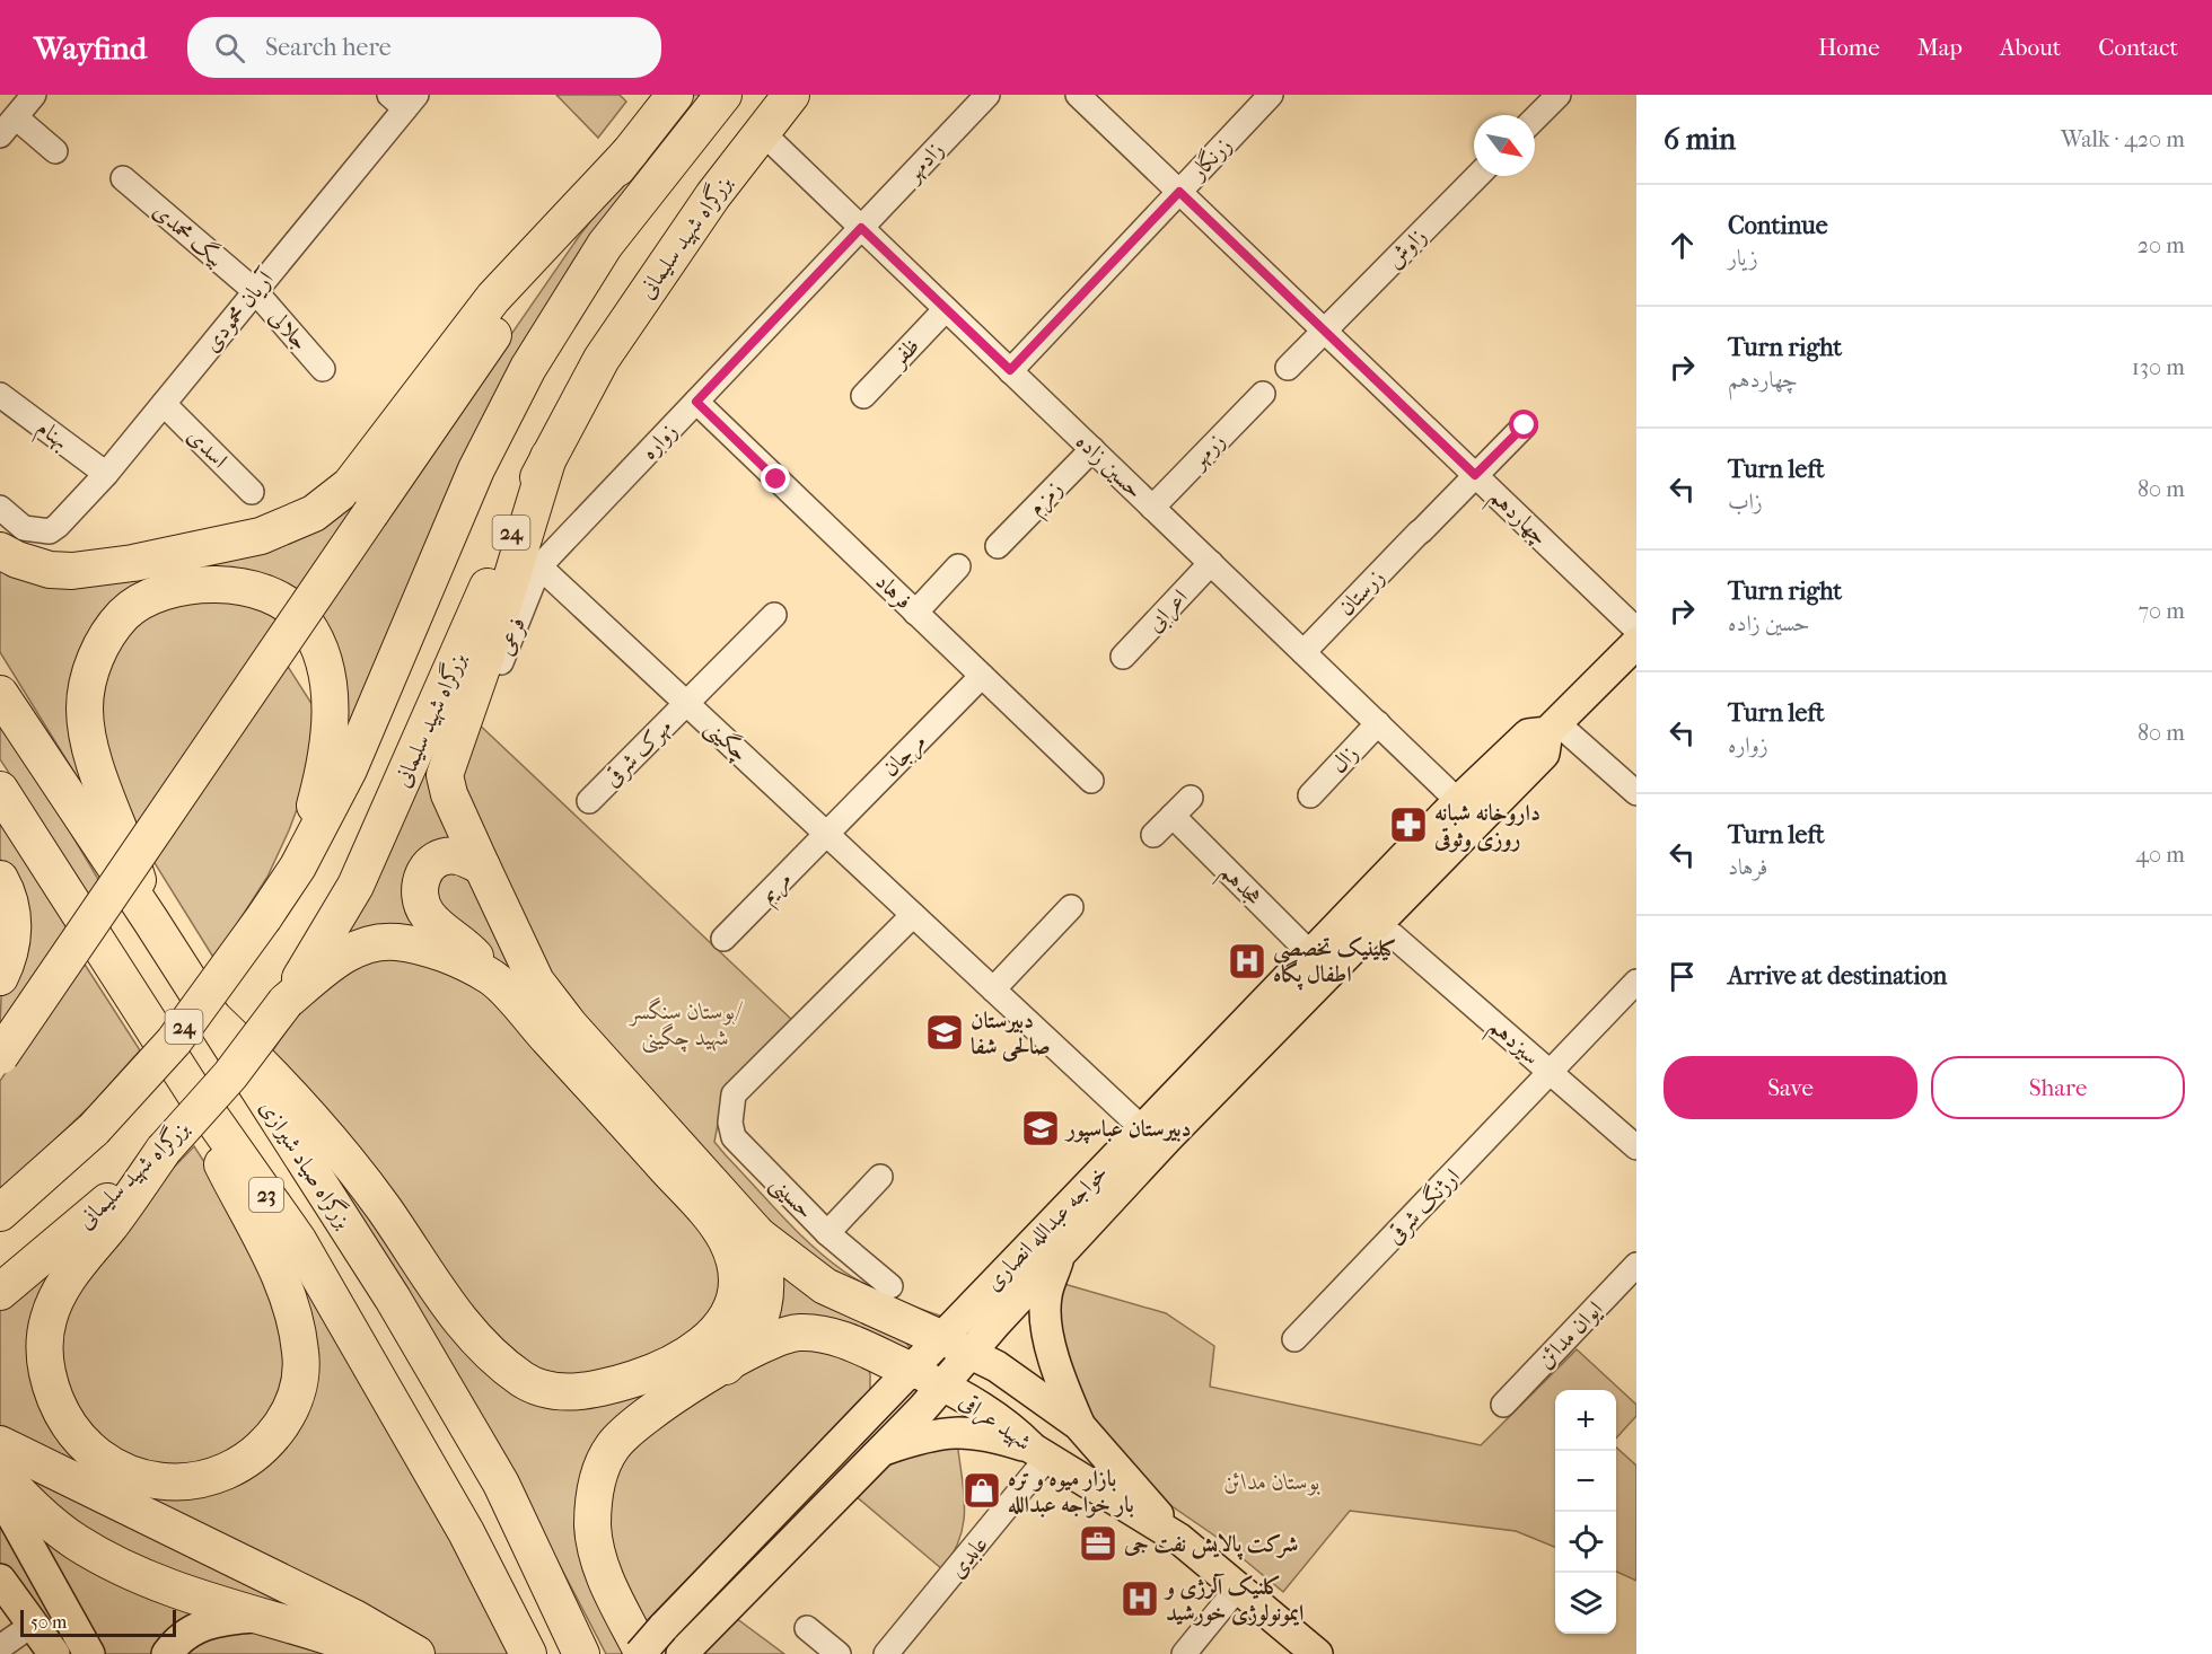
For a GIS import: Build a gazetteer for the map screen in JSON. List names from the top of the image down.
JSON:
{
  "streets": {
    "highway": [
      "بزرگراه شهید سلیمانی",
      "24",
      "بزرگراه صیاد شیرازی",
      "23"
    ],
    "main road": ["خواجه عبدالله انصاری", "شهید عراقی"],
    "street": [
      "زرنگار",
      "زادمهر",
      "بیگ محمدی",
      "زاوش",
      "آریان محمودی",
      "جلالی",
      "ظفر",
      "بهنام",
      "زواره",
      "اسدی",
      "زرمهر",
      "حسین زاده",
      "زمزم",
      "چهاردهم",
      "فرهاد",
      "زرستان",
      "اعرابی",
      "فرعی",
      "چگینی",
      "مهرک شرقی",
      "مرجان",
      "زال",
      "هجدهم",
      "مریم",
      "سیزدهم",
      "حسینی",
      "ارژنگ شرقی",
      "ایوان مدائن",
      "عابدی"
    ]
  },
  "crossings": [
    ["زرنگار", "حسین زاده"],
    ["زرنگار", "چهاردهم"],
    ["زادمهر", "زواره"],
    ["زادمهر", "حسین زاده"],
    ["بیگ محمدی", "آریان محمودی"],
    ["بیگ محمدی", "جلالی"],
    ["بزرگراه شهید سلیمانی", "حسین زاده"],
    ["زاوش", "چهاردهم"],
    ["آریان محمودی", "جلالی"],
    ["آریان محمودی", "بهنام"],
    ["آریان محمودی", "اسدی"],
    ["ظفر", "حسین زاده"],
    ["زواره", "حسین زاده"],
    ["زواره", "فرهاد"],
    ["زواره", "فرعی"],
    ["زواره", "چگینی"],
    ["زرمهر", "حسین زاده"],
    ["حسین زاده", "زمزم"],
    ["حسین زاده", "زرستان"],
    ["حسین زاده", "اعرابی"],
    ["حسین زاده", "زال"],
    ["حسین زاده", "خواجه عبدالله انصاری"],
    ["چهاردهم", "زرستان"],
    ["فرهاد", "مرجان"],
    ["فرعی", "چگینی"],
    ["چگینی", "مهرک شرقی"],
    ["چگینی", "مرجان"],
    ["چگینی", "مریم"],
    ["چگینی", "حسینی"],
    ["چگینی", "خواجه عبدالله انصاری"],
    ["مرجان", "مریم"],
    ["هجدهم", "خواجه عبدالله انصاری"],
    ["سیزدهم", "ارژنگ شرقی"],
    ["خواجه عبدالله انصاری", "شهید عراقی"],
    ["شهید عراقی", "عابدی"]
  ],
  "parks": ["بوستان سنگسر/ شهید چگینی", "بوستان مدائن"],
  "places": {
    "pharmacy": ["داروخانه شبانه روزی وثوقی"],
    "hospital": ["کیلینیک تخصصی اطفال پگاه", "کلنیک آلرژی و ایمونولوژی خورشید"],
    "school or university": ["دبیرستان صالحی شفا", "دبیرستان عباسپور"],
    "shop": ["بازار میوه و تره بار خواجه عبدالله"],
    "office": ["شرکت پالایش نفت جی"]
  },
  "scale_bar": "50 m",
  "north": "bottom right",
  "page": {
    "header": "Wayfind",
    "search": "Search here",
    "nav": [
      "Home",
      "Map",
      "About",
      "Contact"
    ],
    "heading": ["6 min", "Walk · 420 m"],
    "list": [
      ["Continue", "زیار", "20 m"],
      ["Turn right", "چهاردهم", "130 m"],
      ["Turn left", "زاب", "80 m"],
      ["Turn right", "حسین زاده", "70 m"],
      ["Turn left", "زواره", "80 m"],
      ["Turn left", "فرهاد", "40 m"],
      "Arrive at destination"
    ],
    "buttons": ["Save", "Share"],
    "map_buttons": ["+", "−"],
    "scale": "50 m"
  }
}
